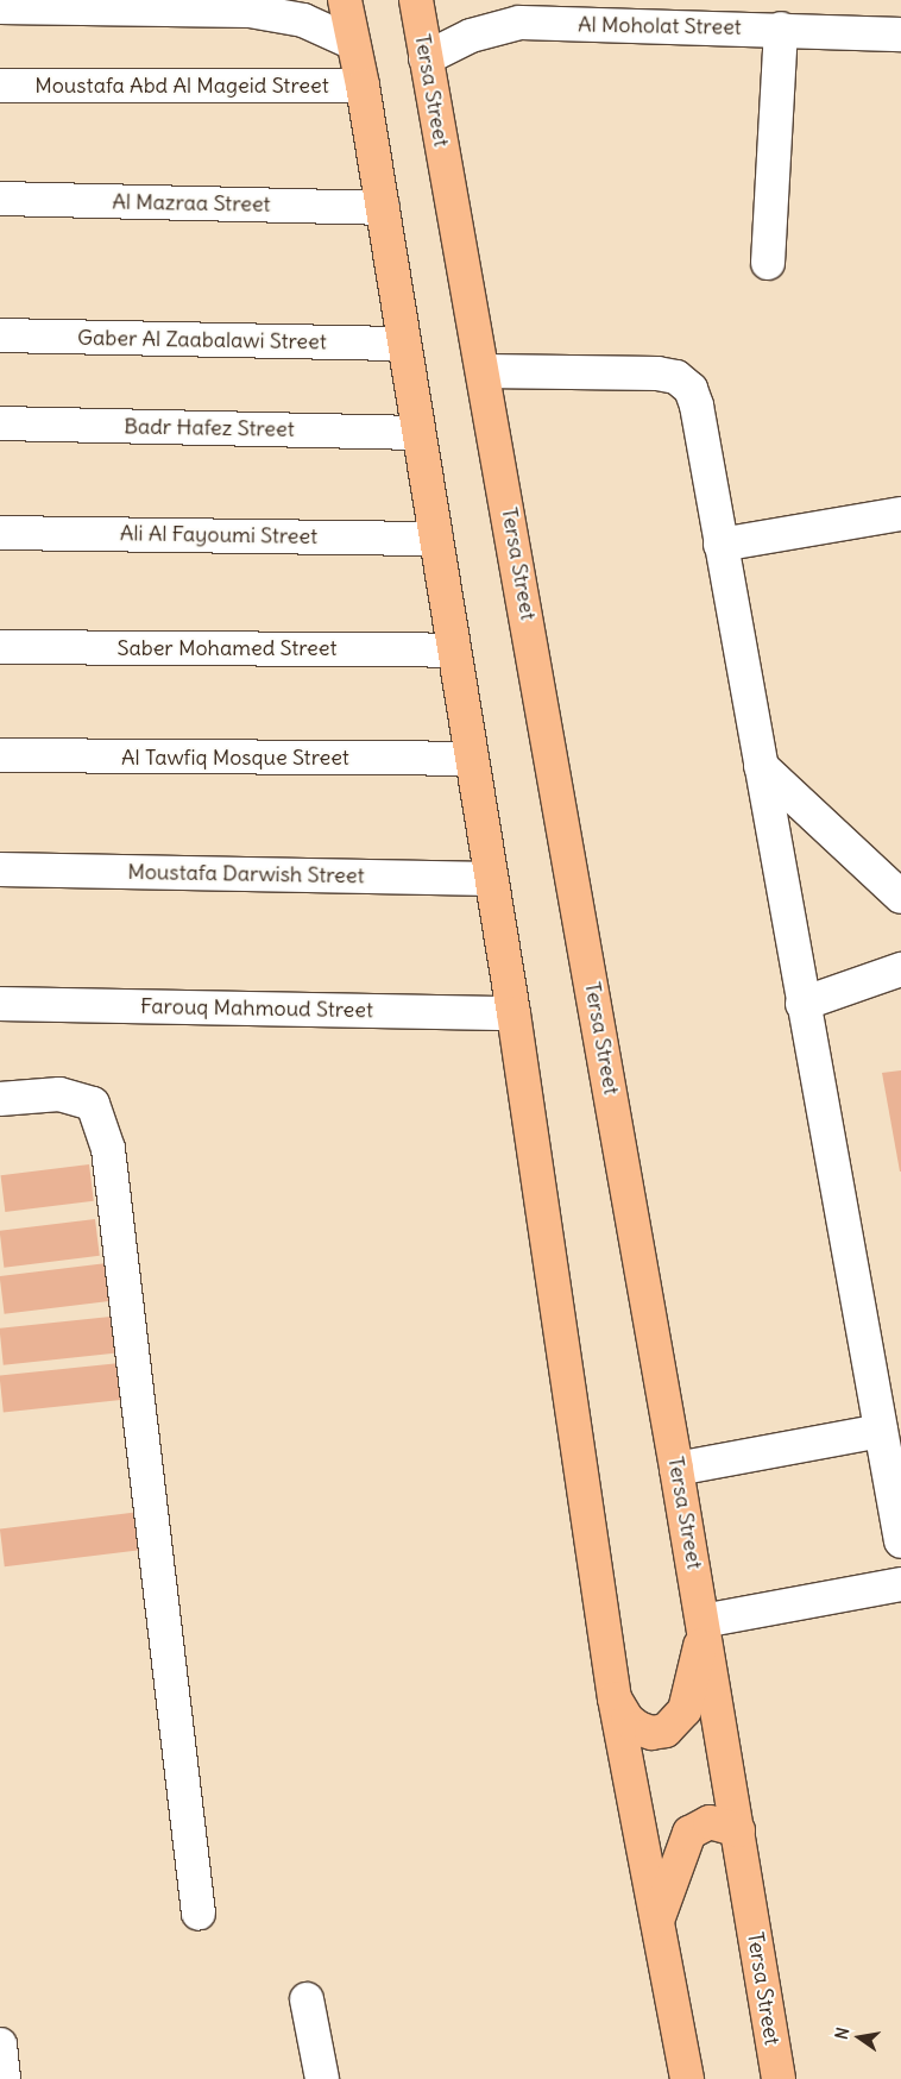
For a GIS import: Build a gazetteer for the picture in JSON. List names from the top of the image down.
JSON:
{
  "streets": {
    "main road": ["Tersa Street"],
    "street": [
      "Al Moholat Street",
      "Moustafa Abd Al Mageid Street",
      "Al Mazraa Street",
      "Gaber Al Zaabalawi Street",
      "Badr Hafez Street",
      "Ali Al Fayoumi Street",
      "Saber Mohamed Street",
      "Al Tawfiq Mosque Street",
      "Moustafa Darwish Street",
      "Farouq Mahmoud Street"
    ]
  },
  "crossings": [
    ["Al Moholat Street", "Tersa Street"]
  ],
  "north": "left"
}
